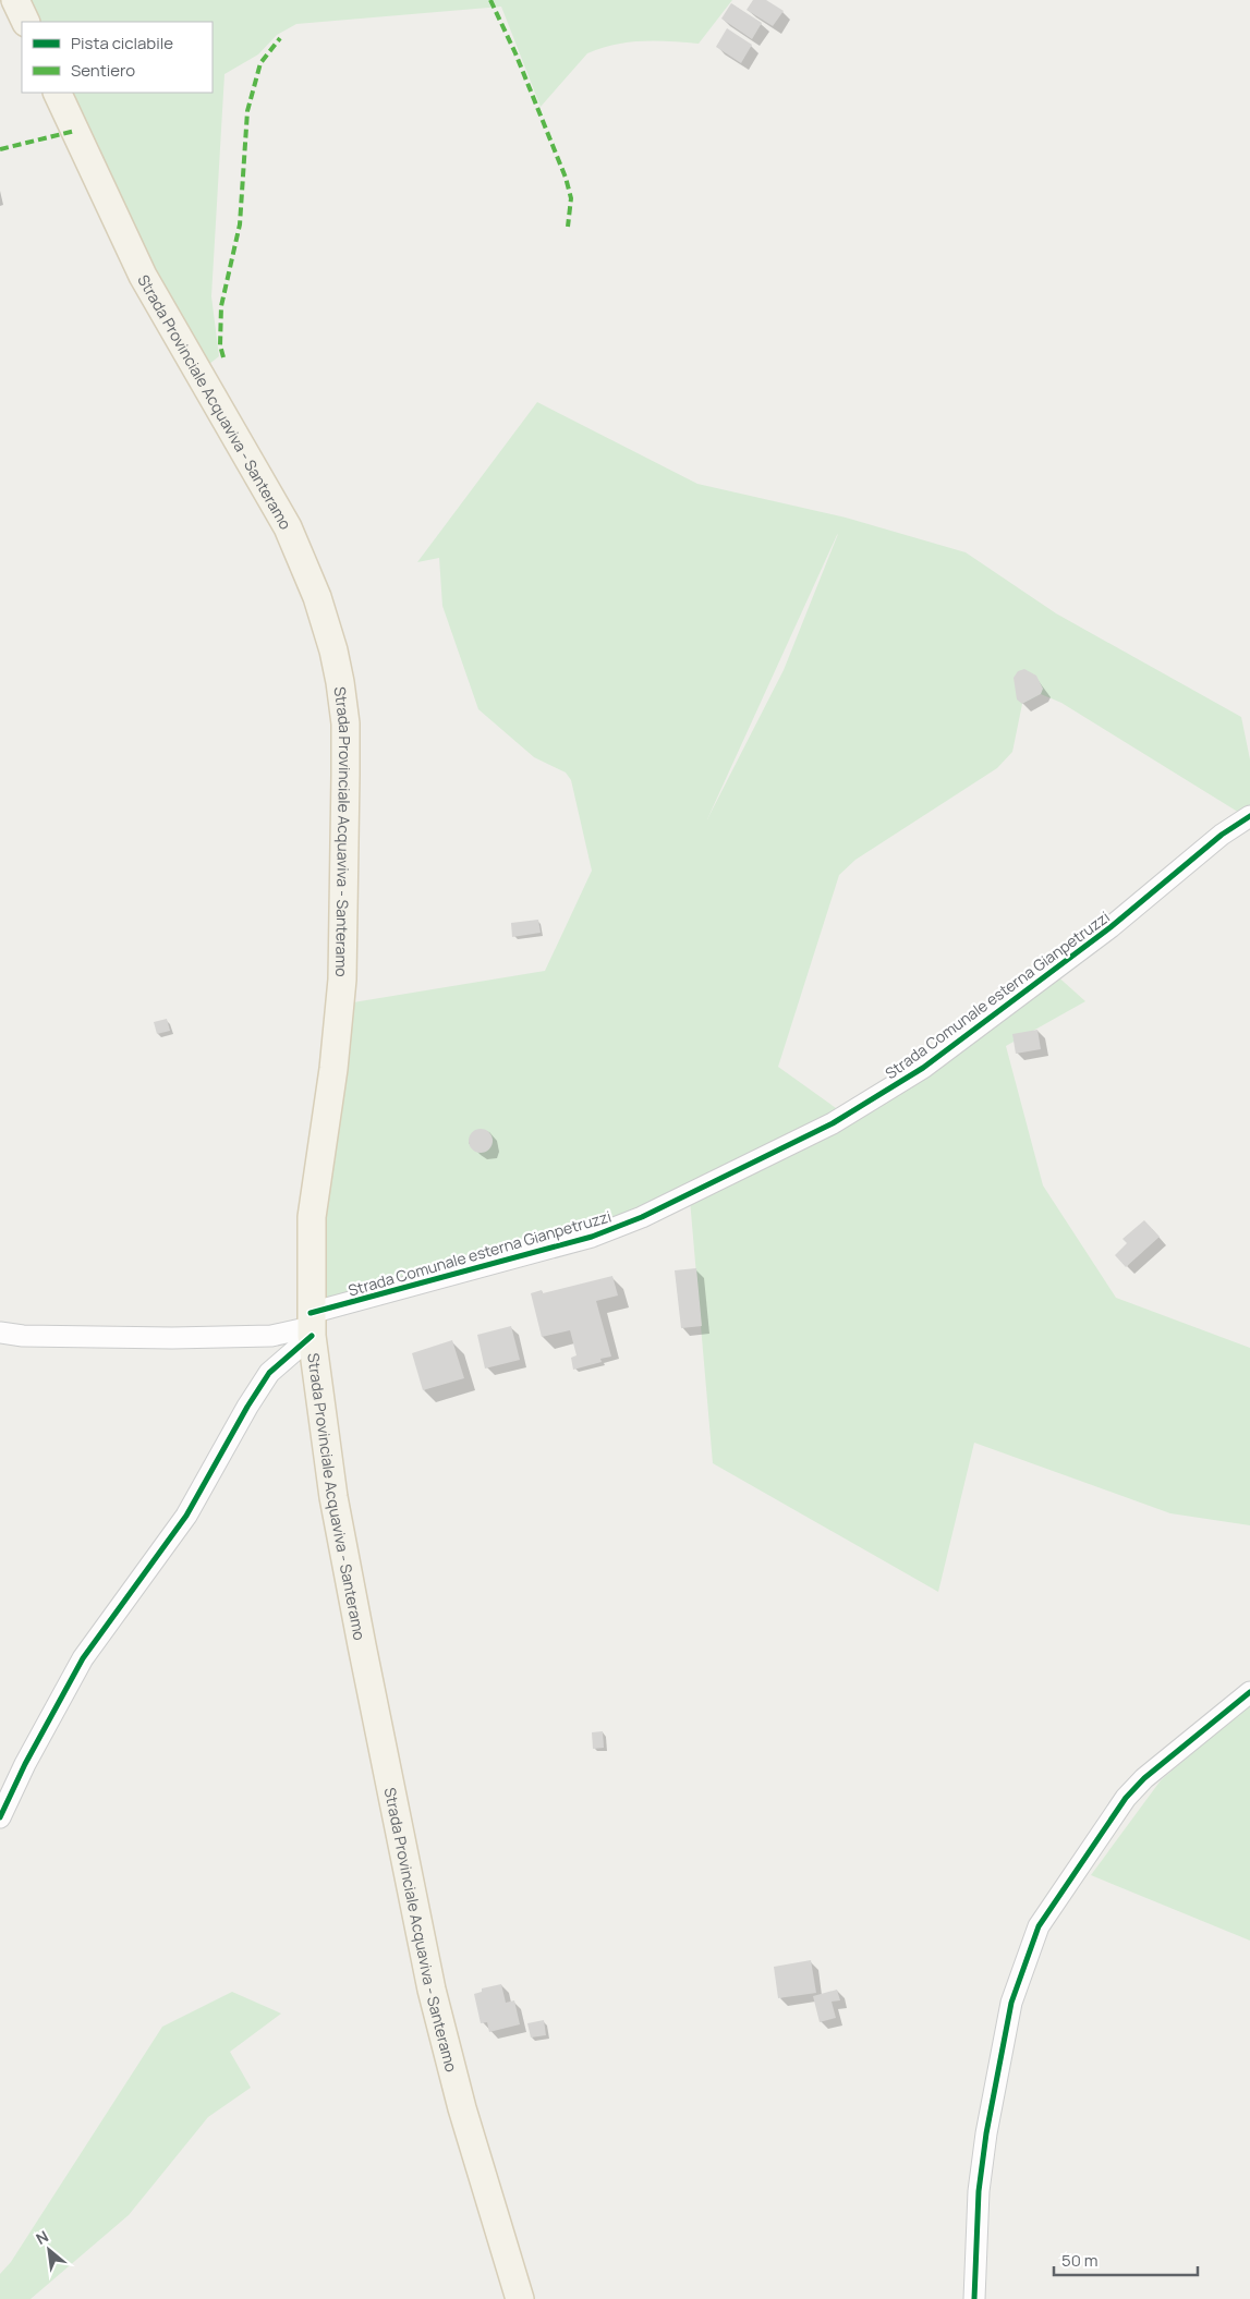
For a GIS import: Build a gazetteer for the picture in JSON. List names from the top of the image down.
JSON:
{
  "streets": {
    "main road": ["Strada Provinciale Acquaviva - Santeramo"],
    "street": ["Strada Comunale esterna Gianpetruzzi"]
  },
  "crossings": [
    ["Strada Provinciale Acquaviva - Santeramo", "Strada Comunale esterna Gianpetruzzi"]
  ],
  "legend": ["Pista ciclabile", "Sentiero"],
  "scale_bar": "50 m",
  "north": "top left"
}
